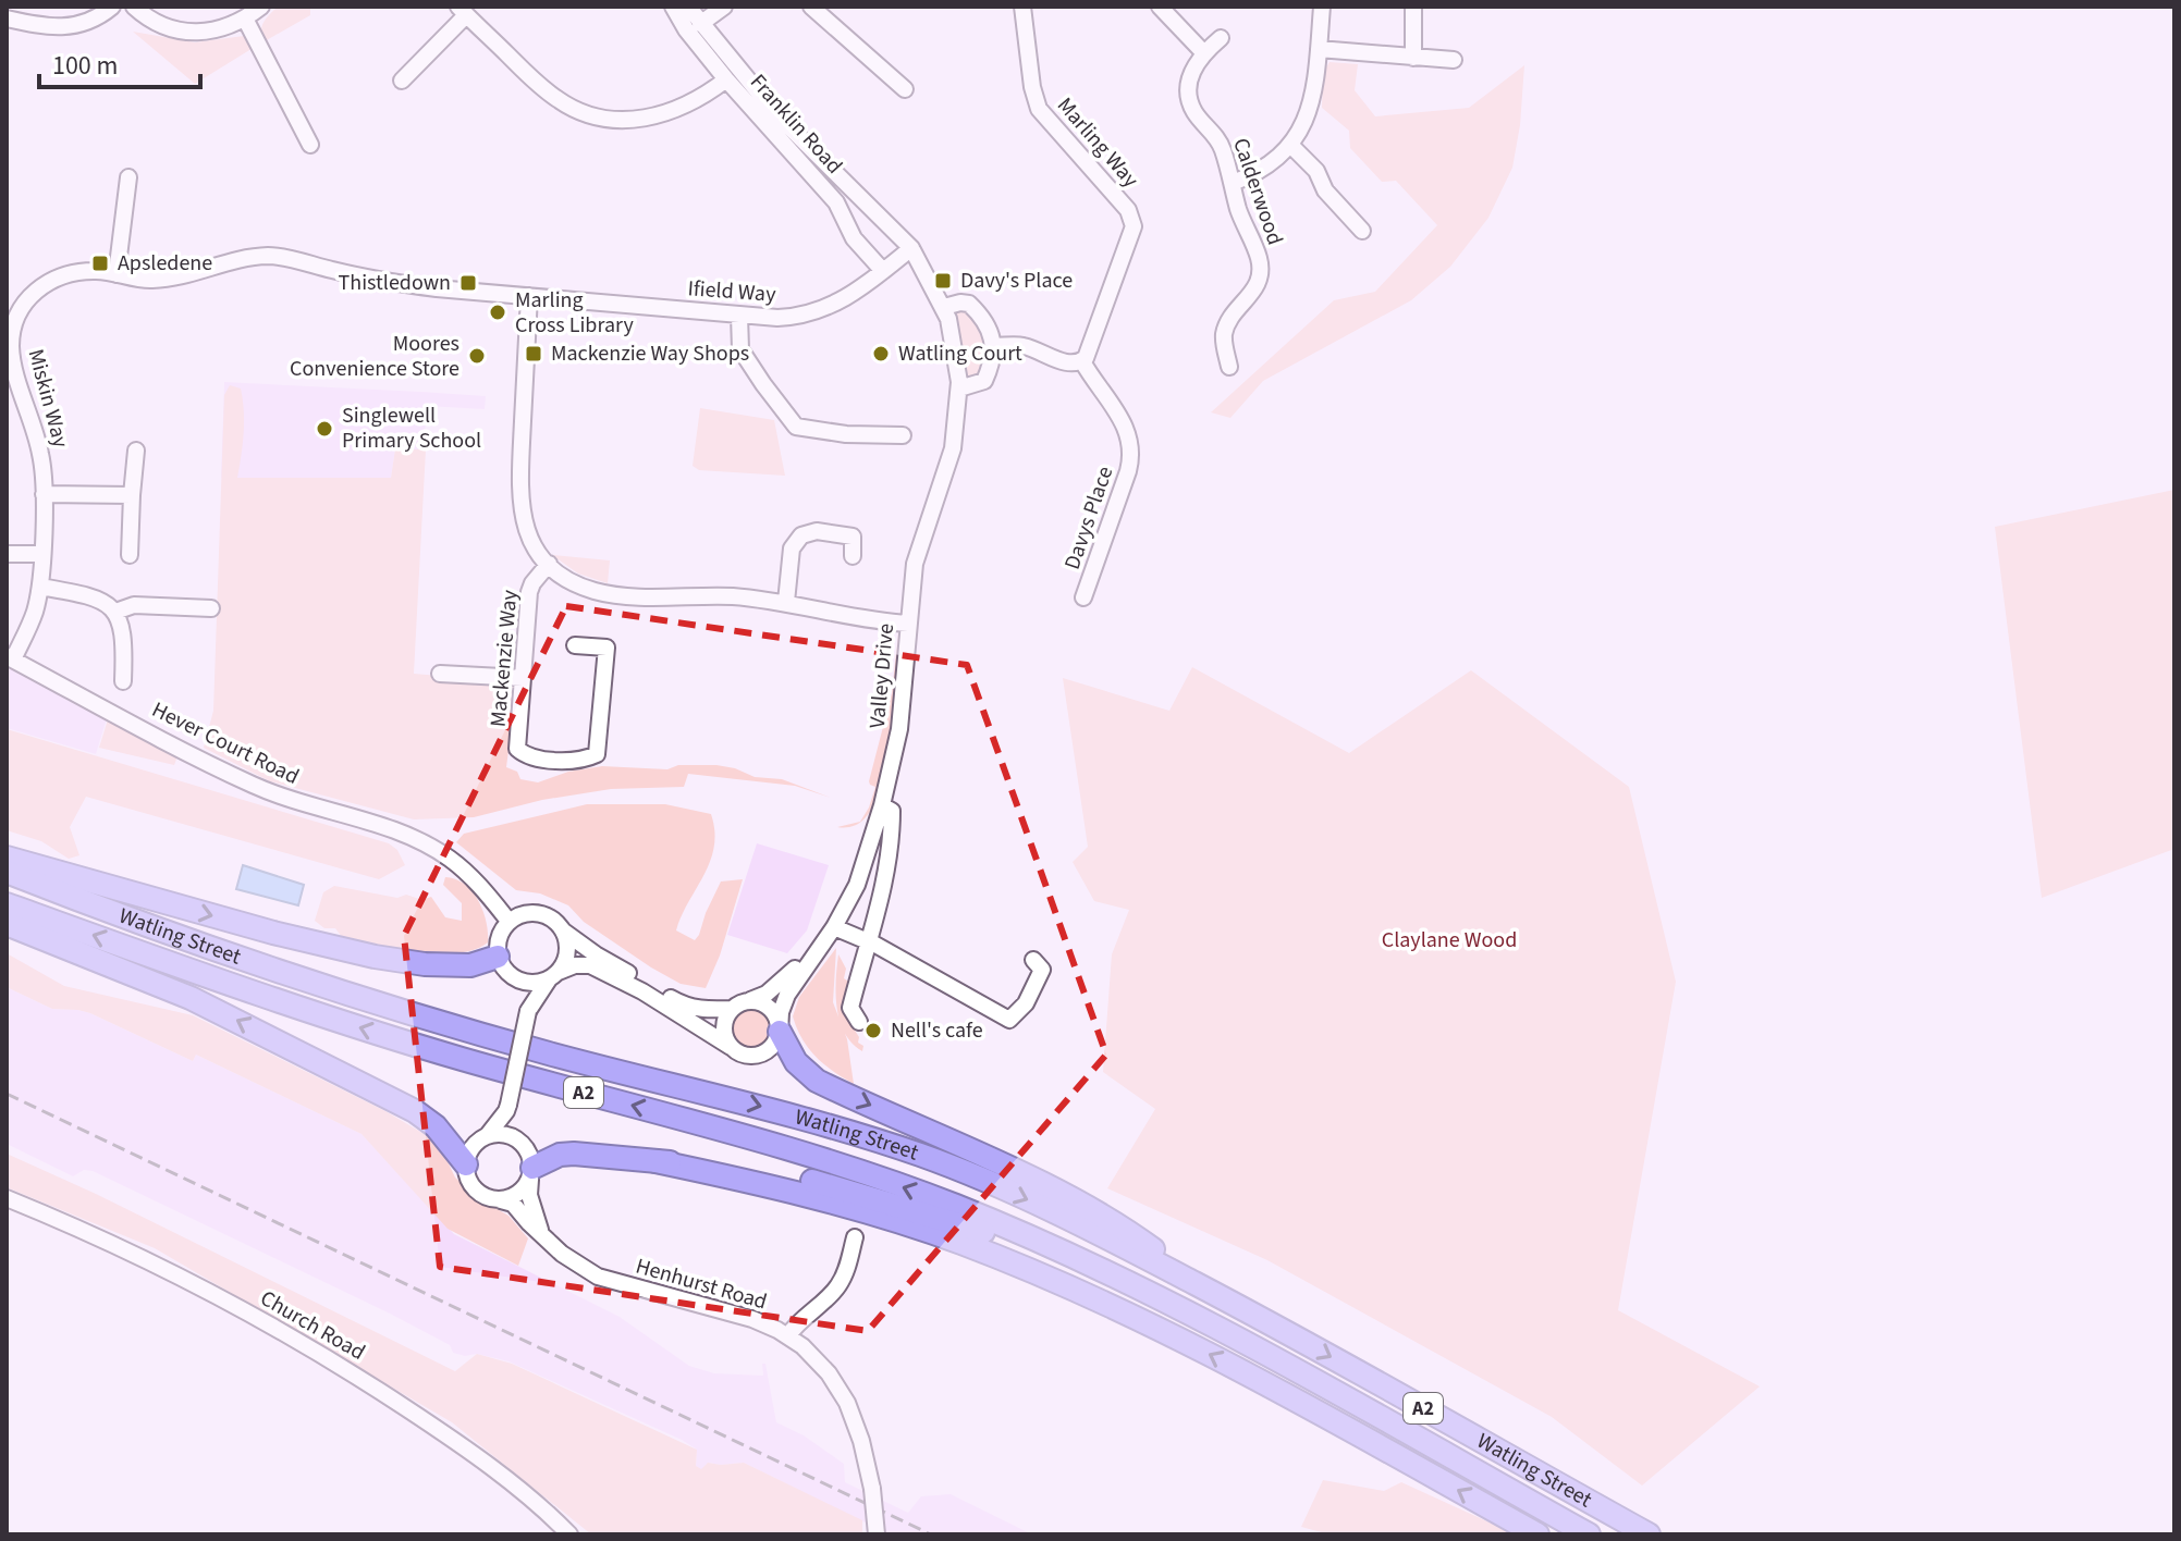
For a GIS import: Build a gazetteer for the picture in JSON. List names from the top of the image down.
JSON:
{
  "streets": {
    "highway": ["Watling Street", "A2"],
    "street": [
      "Franklin Road",
      "Marling Way",
      "Calderwood",
      "Ifield Way",
      "Miskin Way",
      "Davys Place",
      "Mackenzie Way",
      "Valley Drive",
      "Hever Court Road",
      "Henhurst Road",
      "Church Road"
    ]
  },
  "crossings": [
    ["Franklin Road", "Ifield Way"],
    ["Marling Way", "Davys Place"],
    ["Ifield Way", "Miskin Way"],
    ["Ifield Way", "Valley Drive"],
    ["Miskin Way", "Hever Court Road"]
  ],
  "parks": ["Claylane Wood"],
  "places": {
    "transit": [
      "Apsledene",
      "Davy's Place",
      "Thistledown",
      "Mackenzie Way Shops"
    ],
    "other": [
      "Marling Cross Library",
      "Watling Court",
      "Moores Convenience Store",
      "Singlewell Primary School",
      "Nell's cafe"
    ]
  },
  "scale_bar": "100 m"
}
